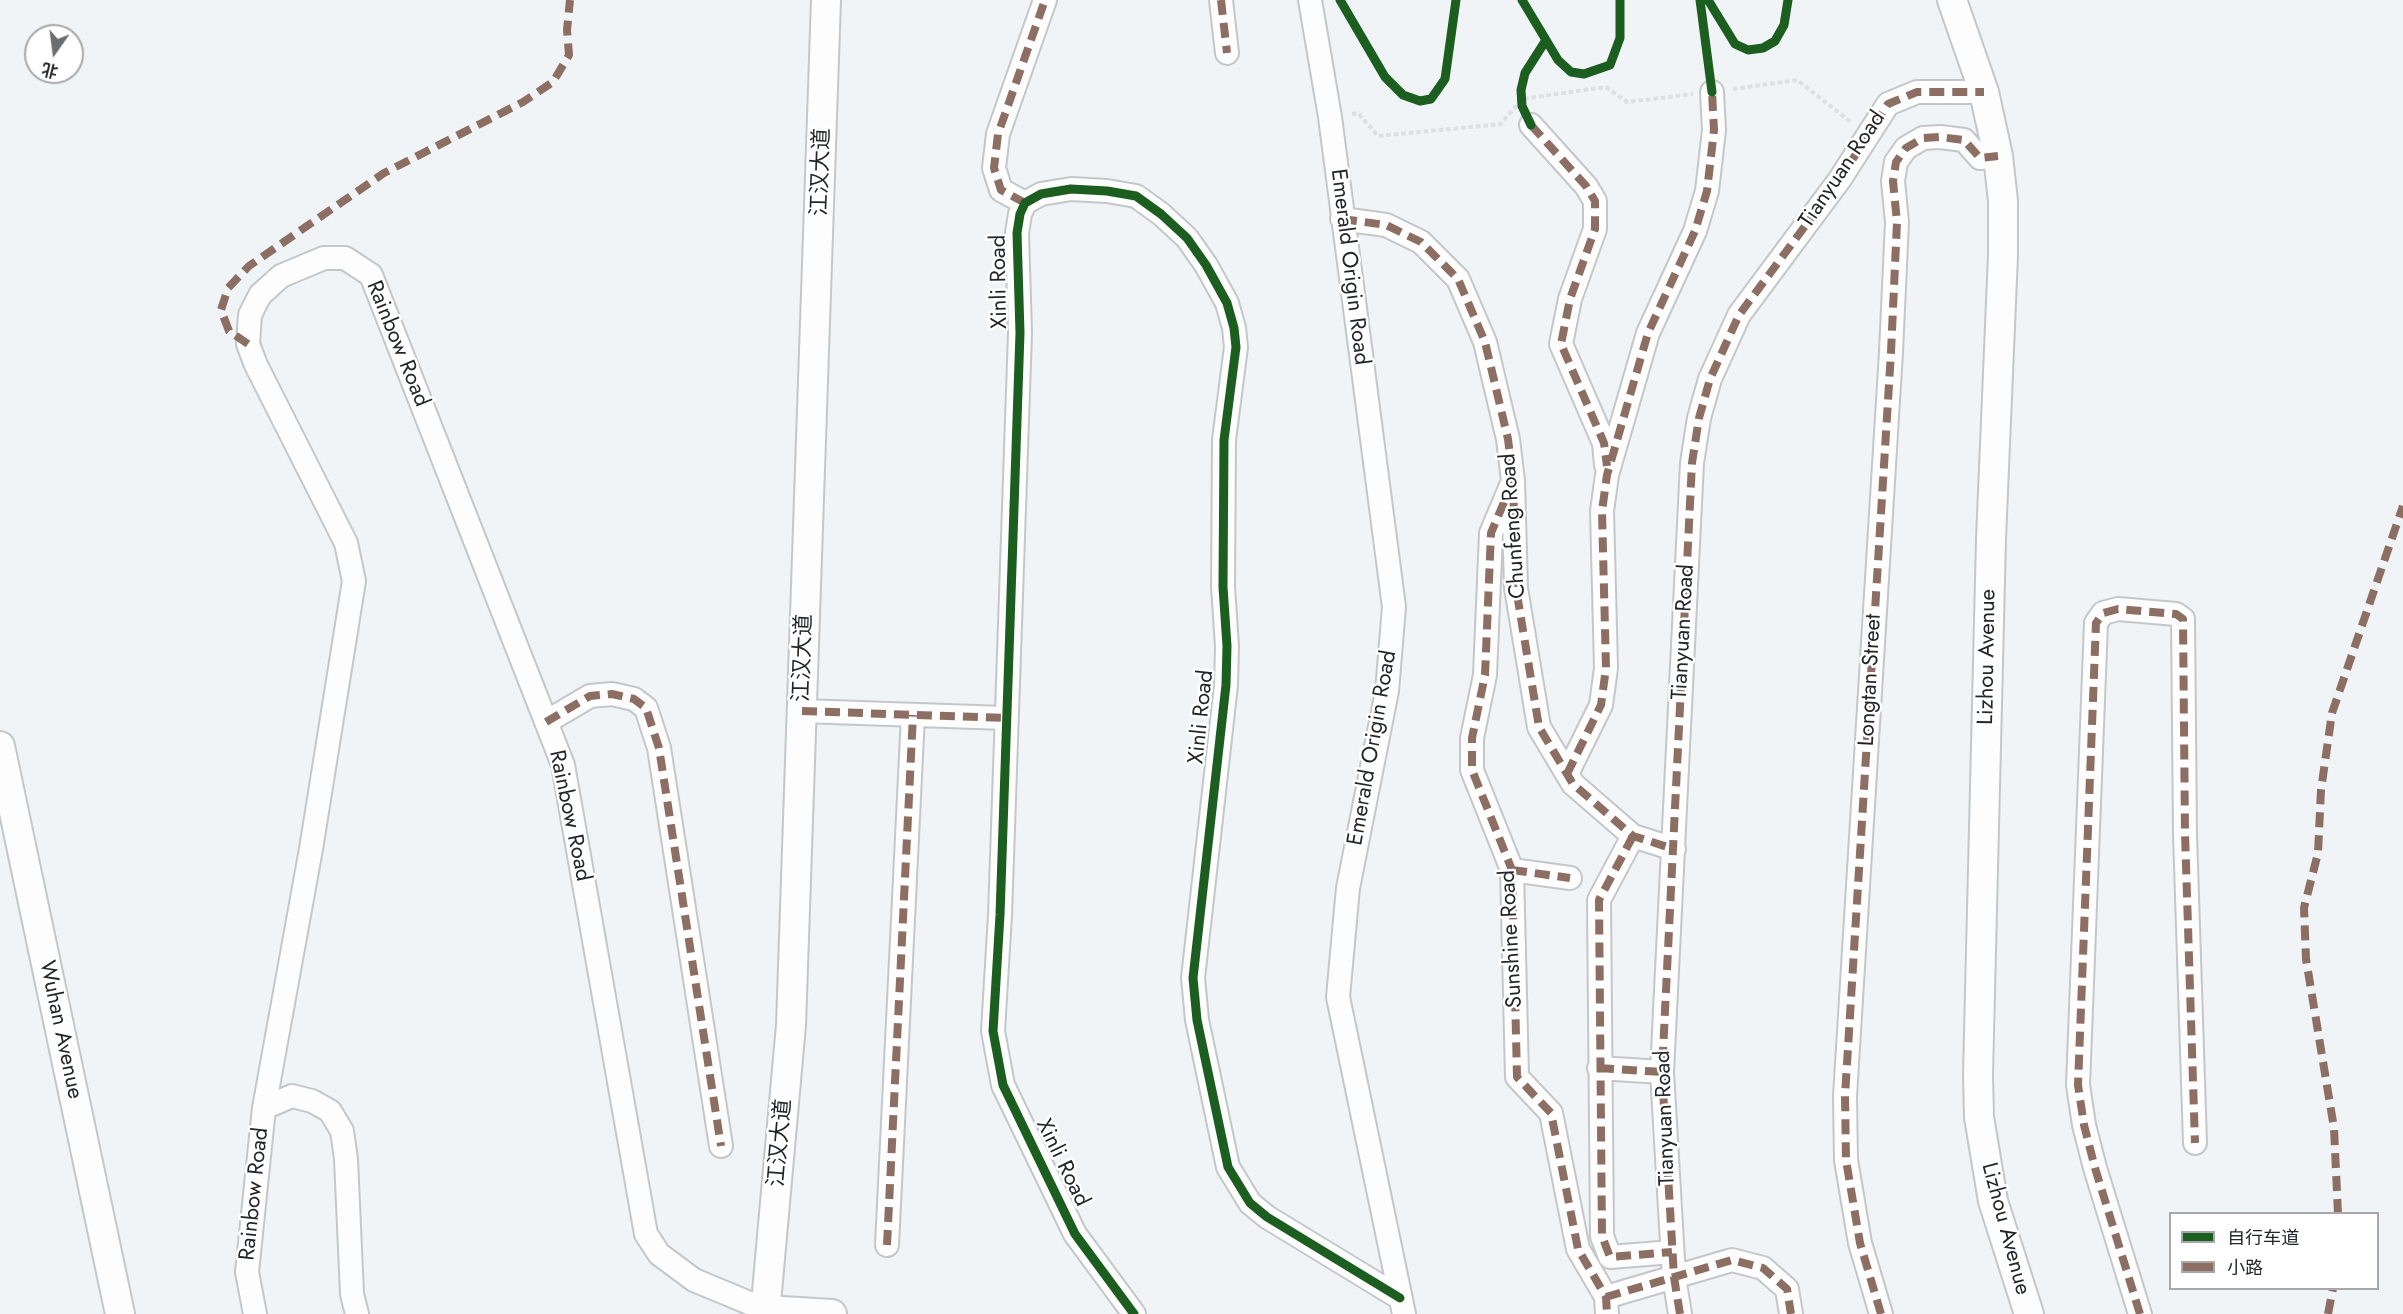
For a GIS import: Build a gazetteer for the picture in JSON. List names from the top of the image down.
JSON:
{
  "streets": {
    "main road": ["江汉大道", "Lizhou Avenue", "Wuhan Avenue"],
    "street": [
      "Tianyuan Road",
      "Emerald Origin Road",
      "Xinli Road",
      "Rainbow Road",
      "Chunfeng Road",
      "Longtan Street",
      "Sunshine Road"
    ]
  },
  "crossings": [
    ["Tianyuan Road", "Chunfeng Road"],
    ["Tianyuan Road", "Lizhou Avenue"],
    ["江汉大道", "Rainbow Road"],
    ["Emerald Origin Road", "Xinli Road"],
    ["Emerald Origin Road", "Chunfeng Road"],
    ["Chunfeng Road", "Sunshine Road"],
    ["Lizhou Avenue", "Longtan Street"]
  ],
  "legend": ["自行车道", "小路"],
  "north": "bottom"
}
